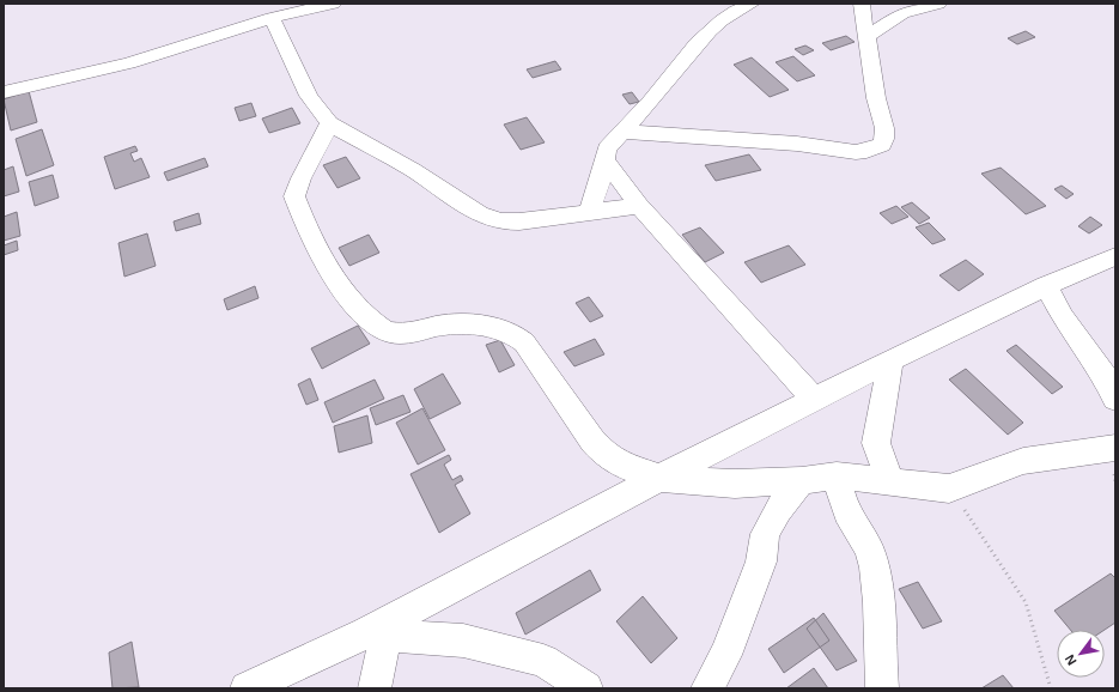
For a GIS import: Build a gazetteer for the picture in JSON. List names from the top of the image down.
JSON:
{
  "north": "bottom left"
}
